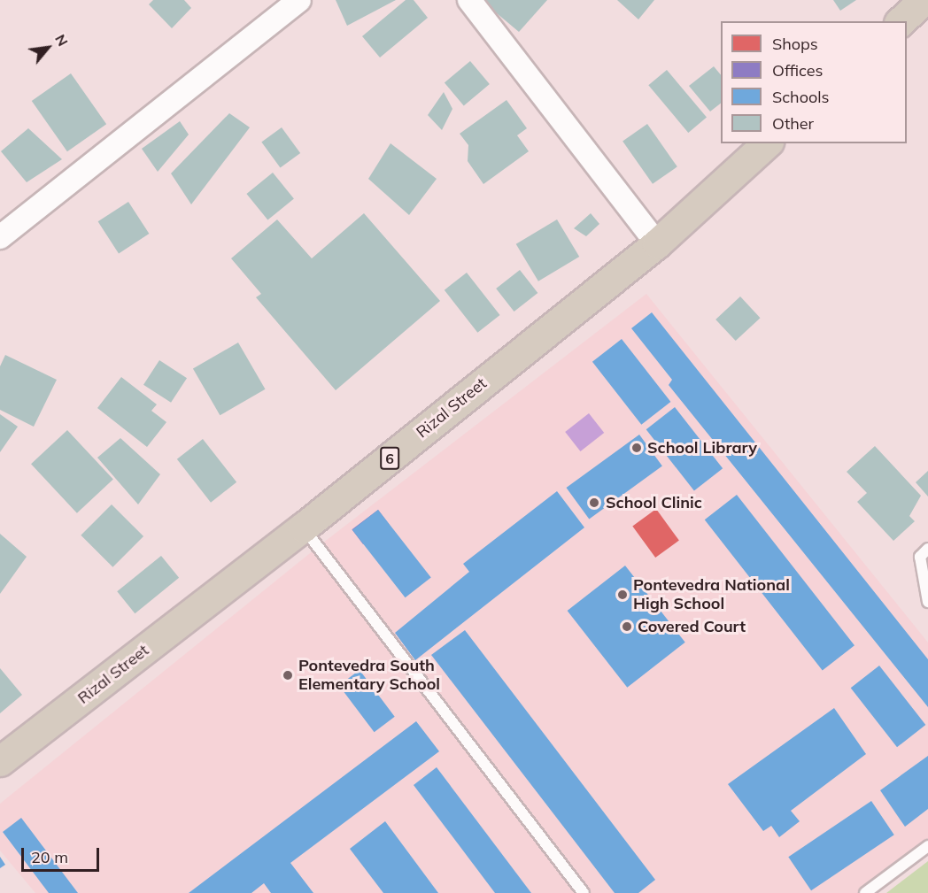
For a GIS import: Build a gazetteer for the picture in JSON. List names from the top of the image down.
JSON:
{
  "streets": {
    "highway": ["Rizal Street", "6"]
  },
  "places": [
    "School Library",
    "School Clinic",
    "Pontevedra National High School",
    "Covered Court",
    "Pontevedra South Elementary School"
  ],
  "legend": [
    "Shops",
    "Offices",
    "Schools",
    "Other"
  ],
  "scale_bar": "20 m",
  "north": "top right"
}
